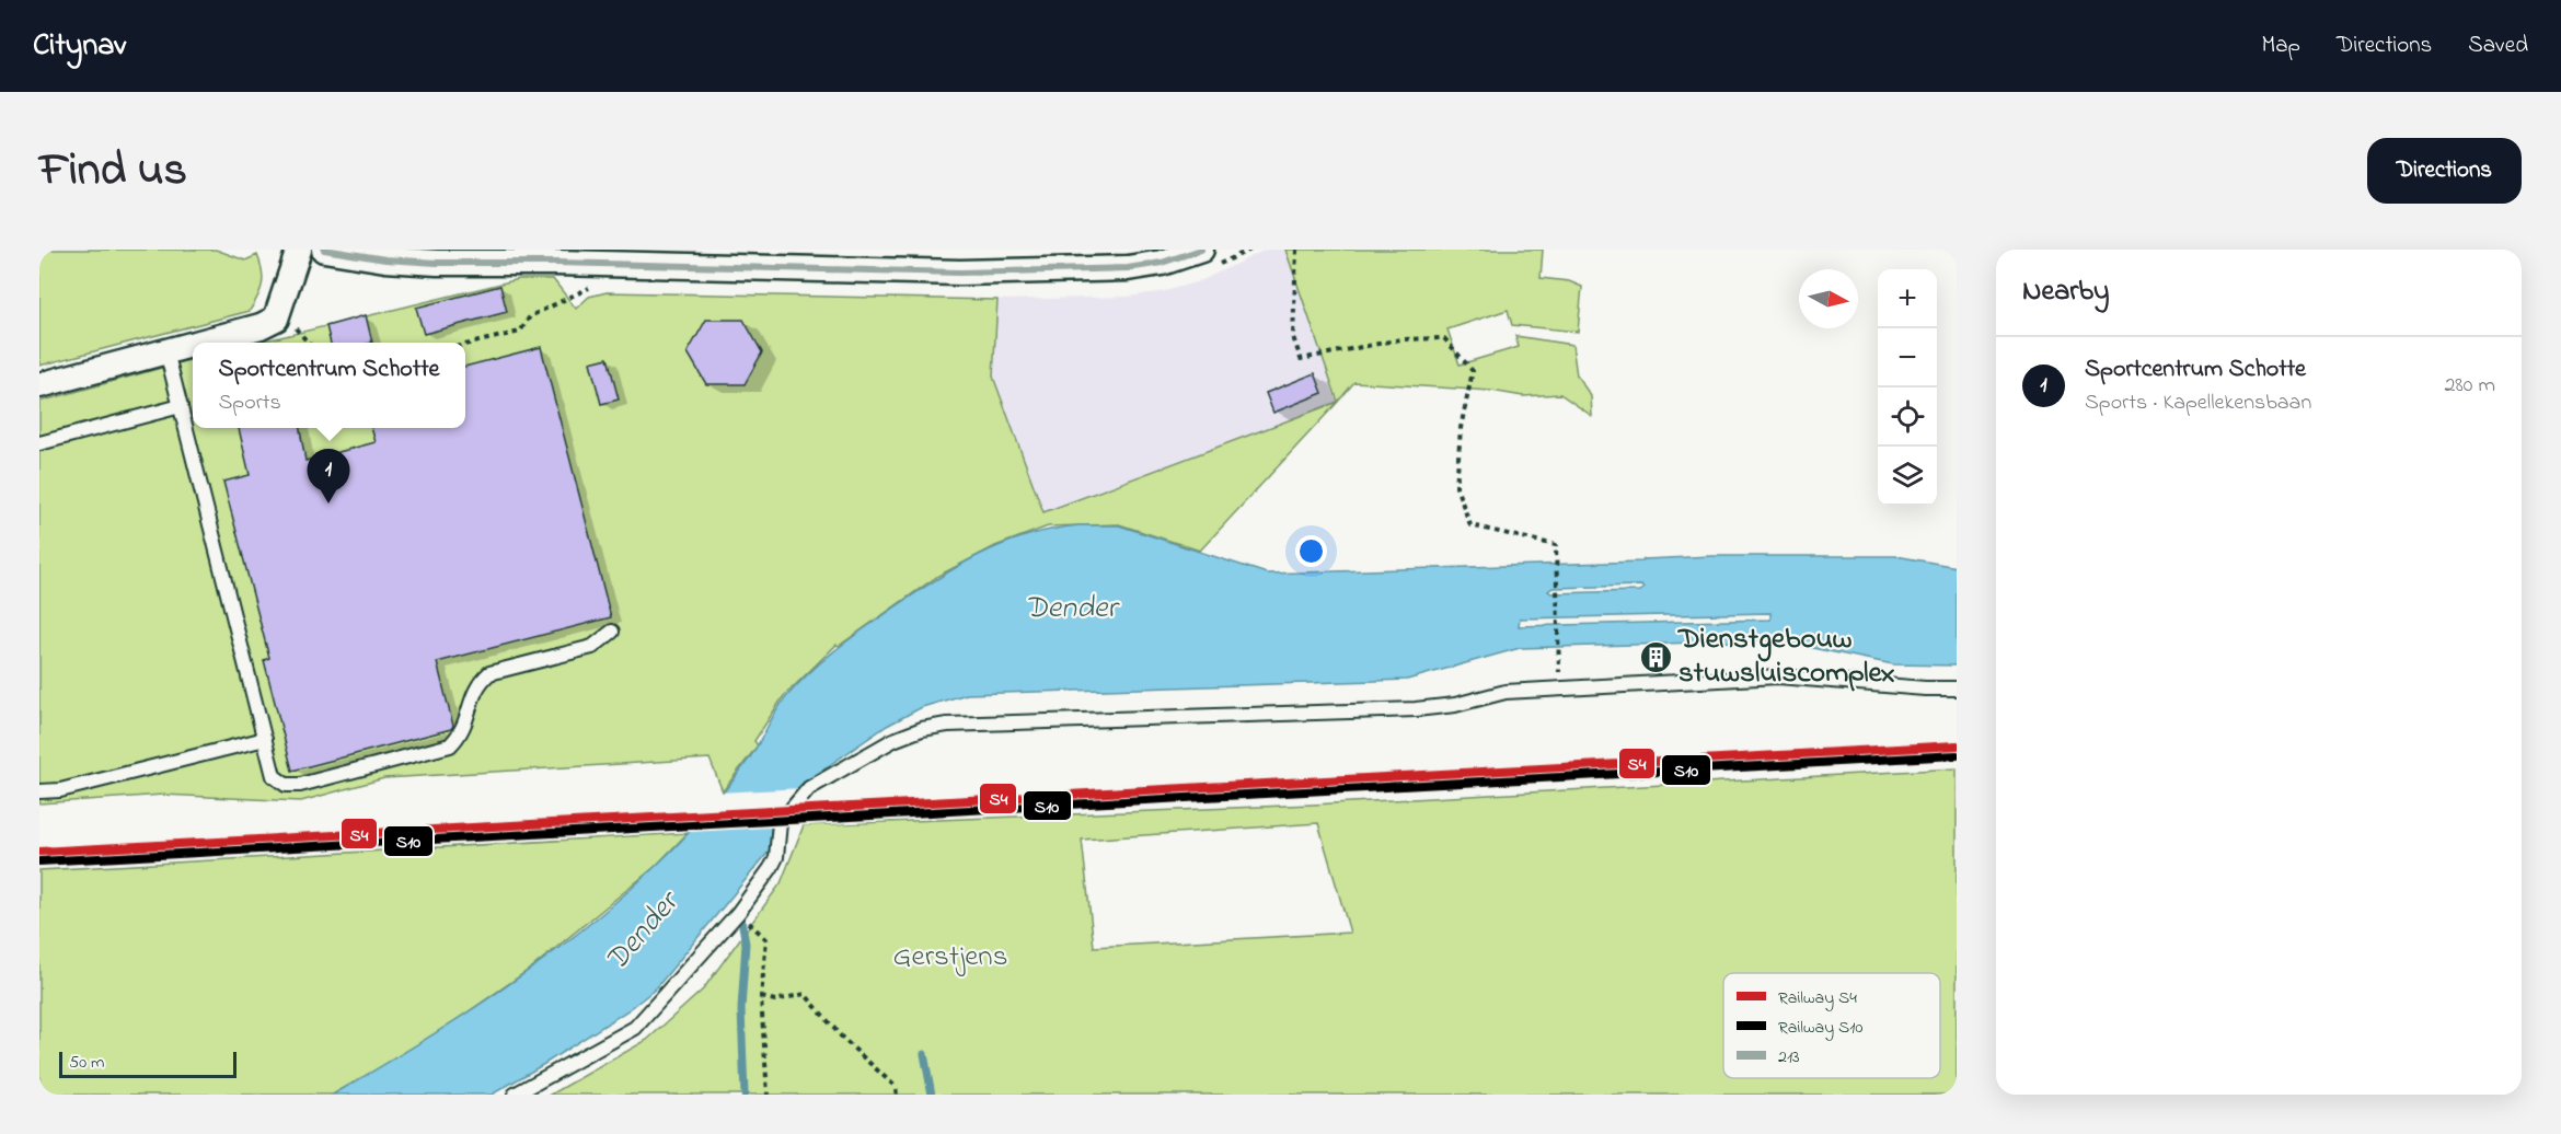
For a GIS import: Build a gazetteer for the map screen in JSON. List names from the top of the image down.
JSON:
{
  "water": ["Dender"],
  "parks": ["Gerstjens"],
  "places": {
    "building": ["Dienstgebouw stuwsluiscomplex"]
  },
  "lines": ["transit line 213", "rail line S4", "rail line S10"],
  "legend": ["Railway S4", "Railway S10", "213"],
  "scale_bar": "50 m",
  "north": "right",
  "page": {
    "header": "Citynav",
    "nav": ["Map", "Directions", "Saved"],
    "title": "Find us",
    "buttons": "Directions",
    "heading": "Nearby",
    "map_buttons": ["+", "−"],
    "list": [
      {
        "mark": "1",
        "name": "Sportcentrum Schotte",
        "note": "Sports · Kapellekensbaan",
        "value": "280 m"
      }
    ],
    "popup": ["Sportcentrum Schotte", "Sports"],
    "pins": "1",
    "scale": "50 m"
  }
}
